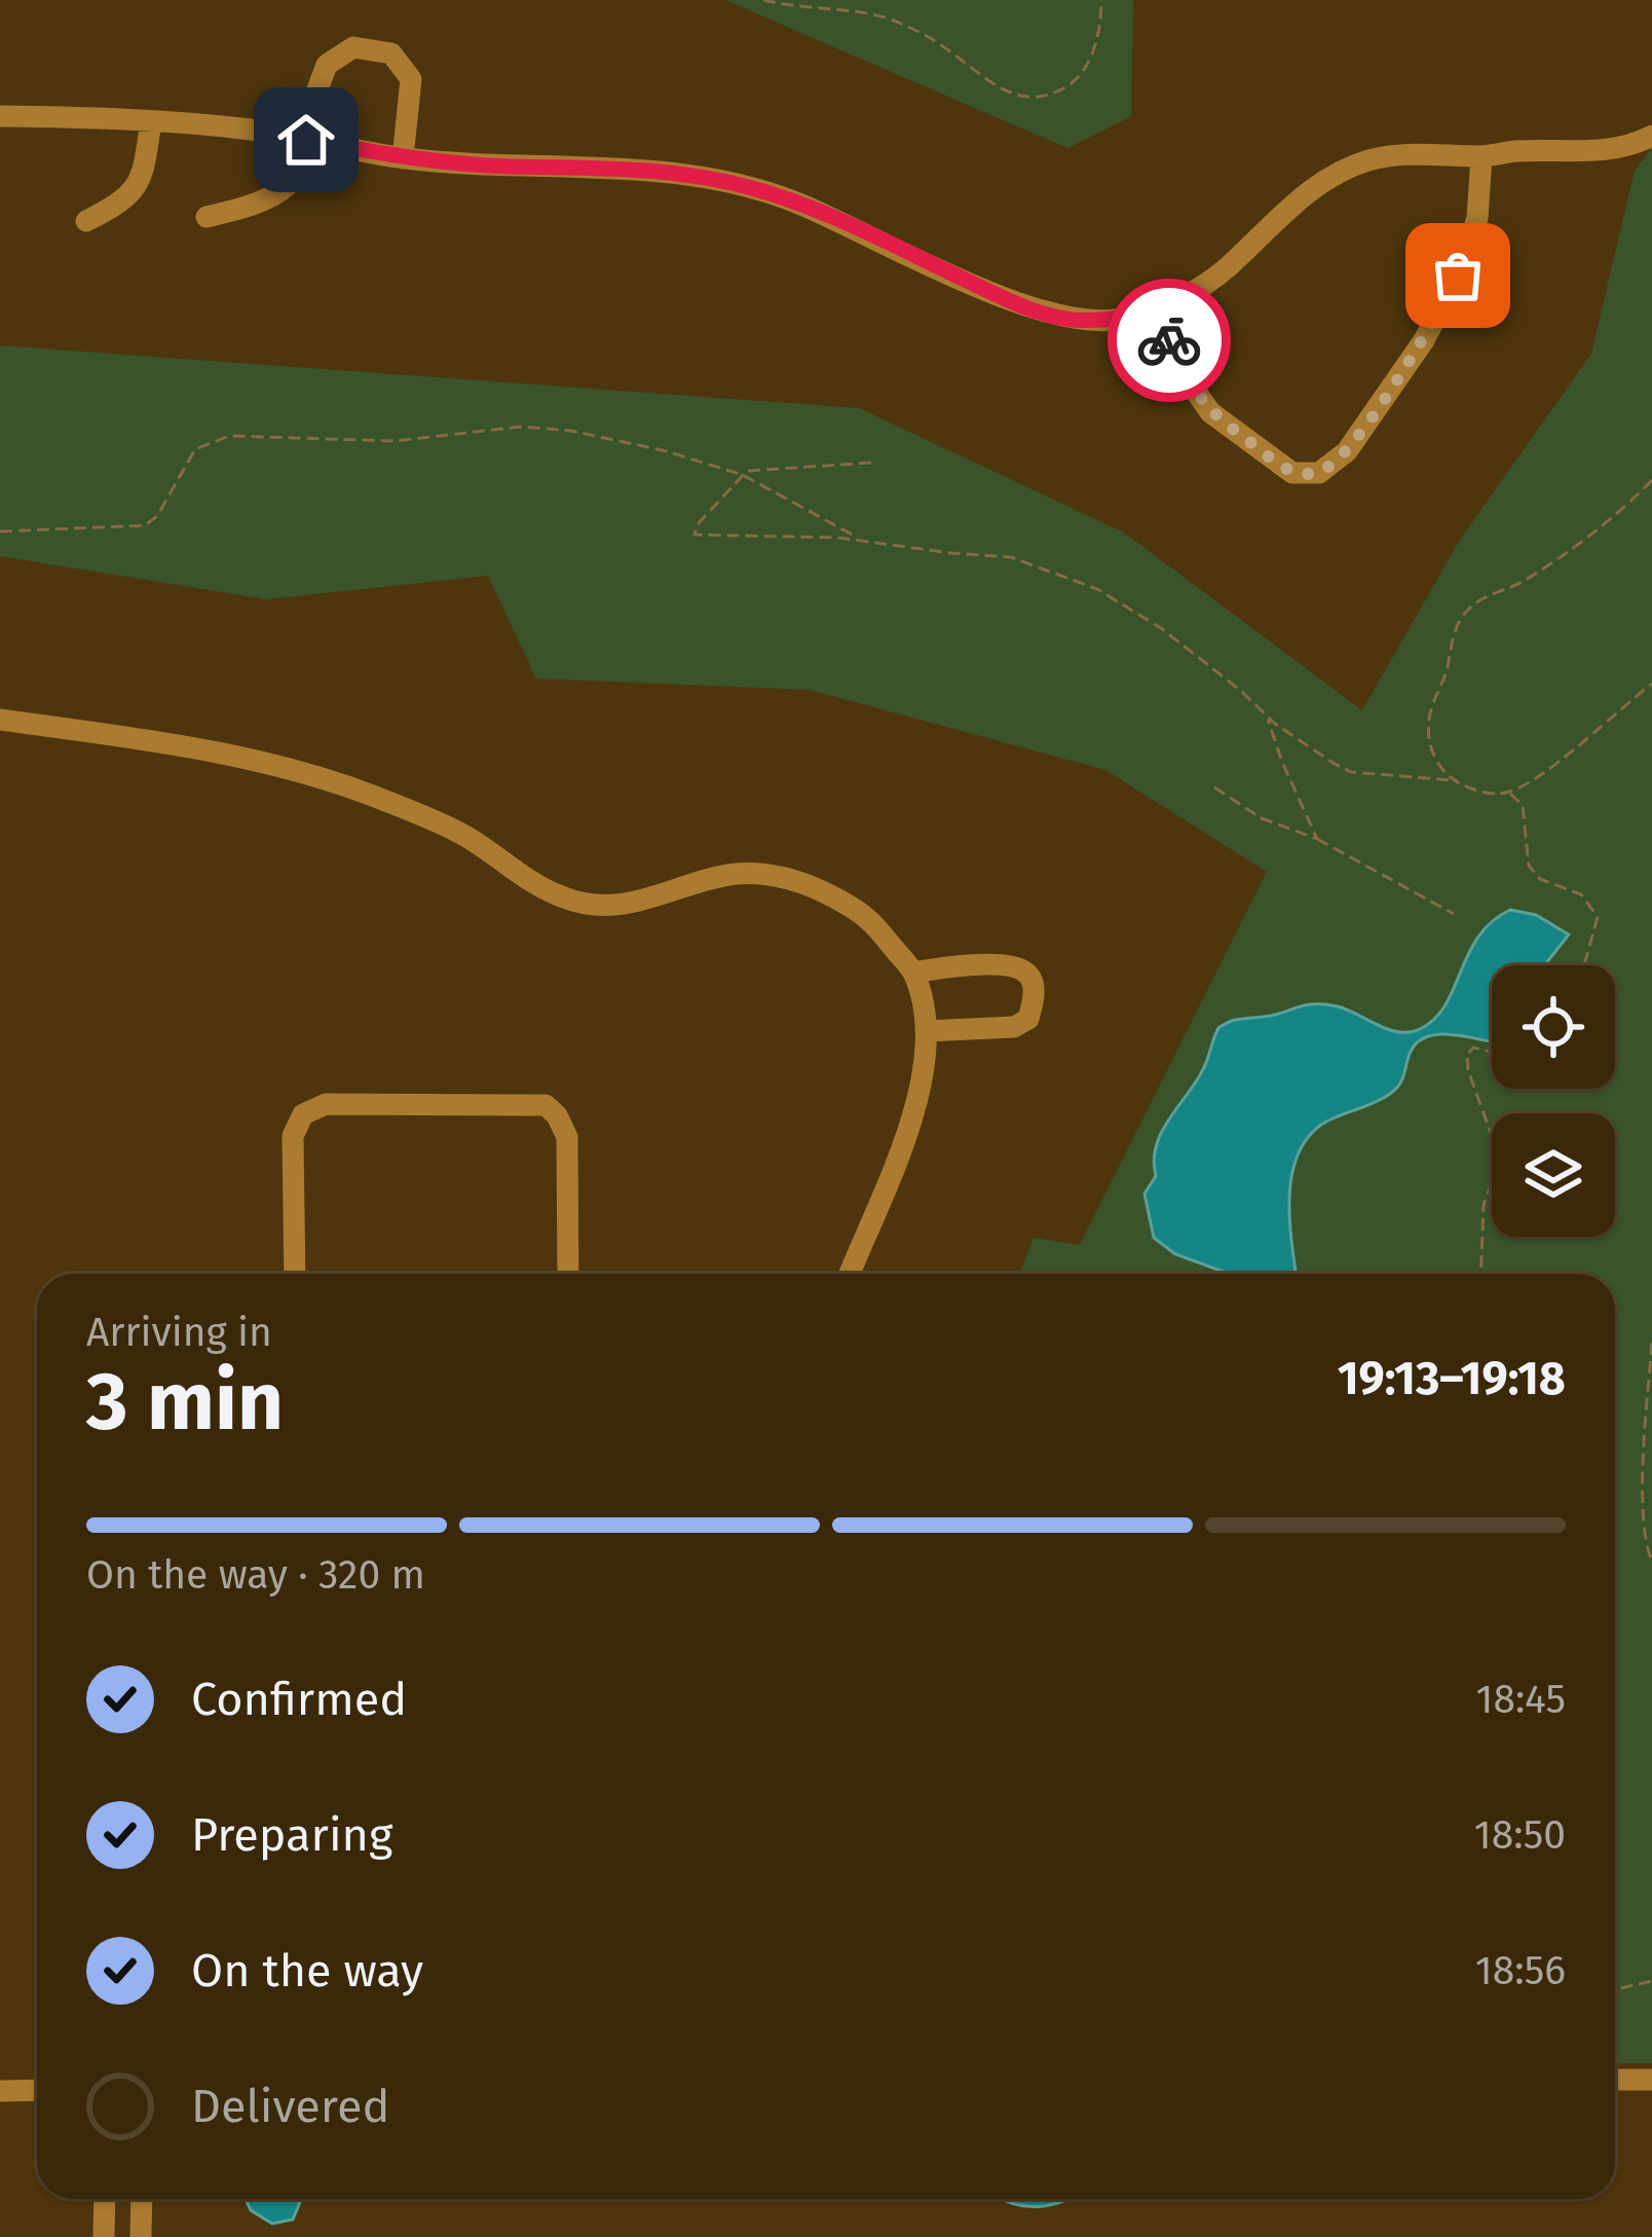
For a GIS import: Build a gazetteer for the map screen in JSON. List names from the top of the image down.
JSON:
{
  "page": {
    "heading": ["3 min", "Arriving in", "19:13–19:18"],
    "bar": "On the way · 320 m",
    "list": [
      ["Confirmed", "18:45"],
      ["Preparing", "18:50"],
      ["On the way", "18:56"],
      "Delivered"
    ]
  }
}
